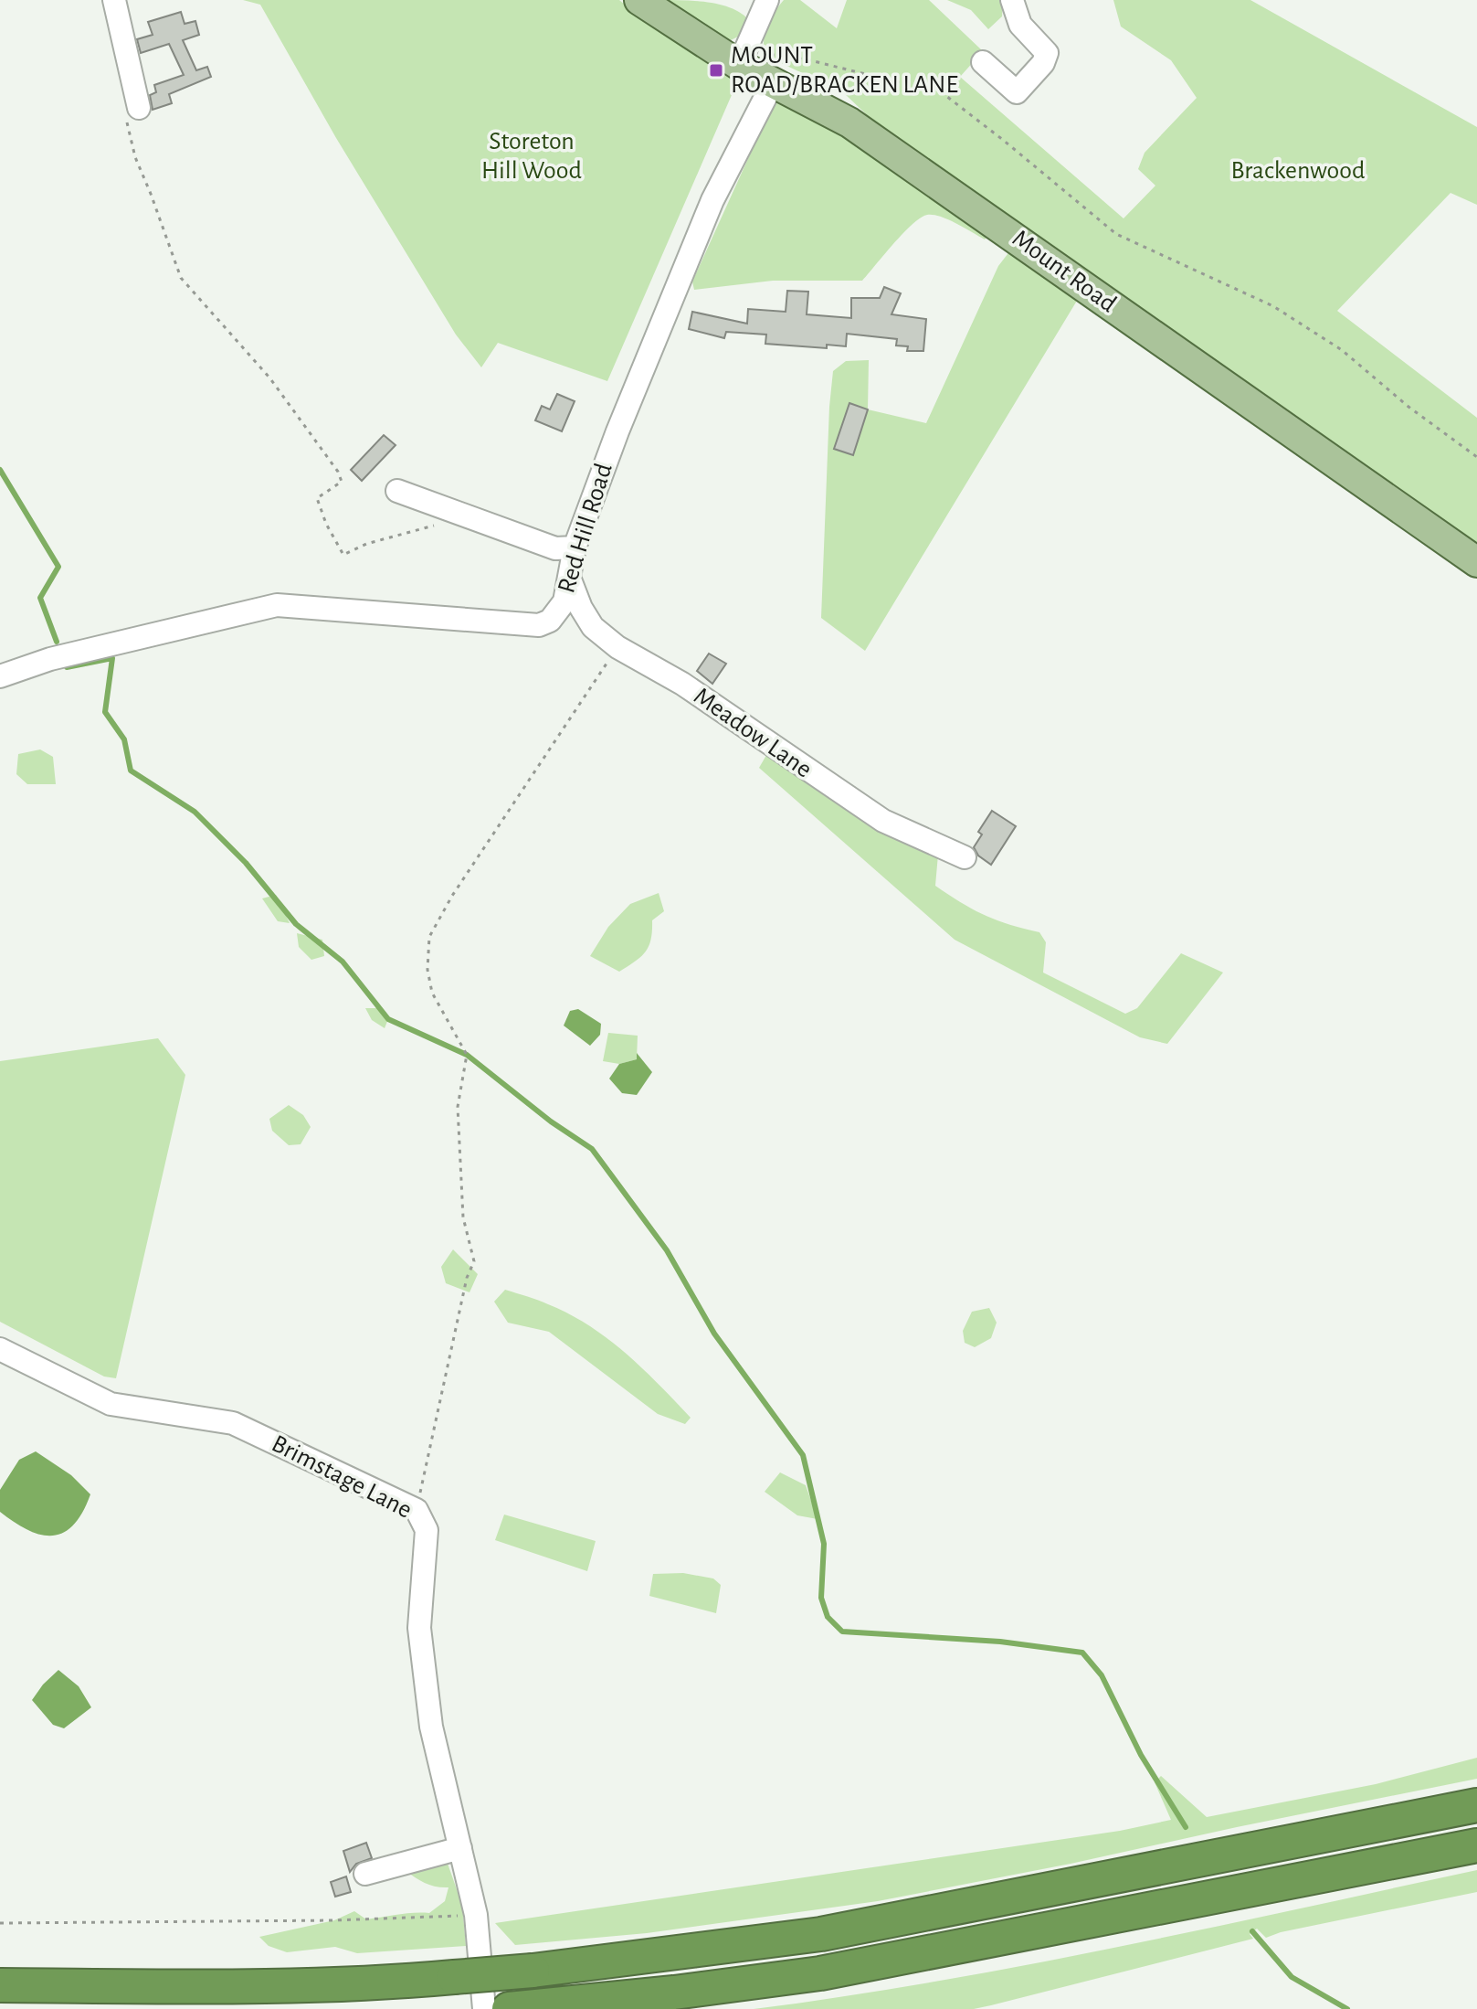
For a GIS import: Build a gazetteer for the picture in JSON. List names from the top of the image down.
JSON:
{
  "streets": {
    "main road": ["Mount Road"],
    "street": ["Red Hill Road", "Meadow Lane", "Brimstage Lane"]
  },
  "crossings": [
    ["Mount Road", "Red Hill Road"],
    ["Red Hill Road", "Meadow Lane"]
  ],
  "parks": ["Storeton Hill Wood", "Brackenwood"],
  "places": {
    "transit": ["MOUNT ROAD/BRACKEN LANE"]
  }
}
